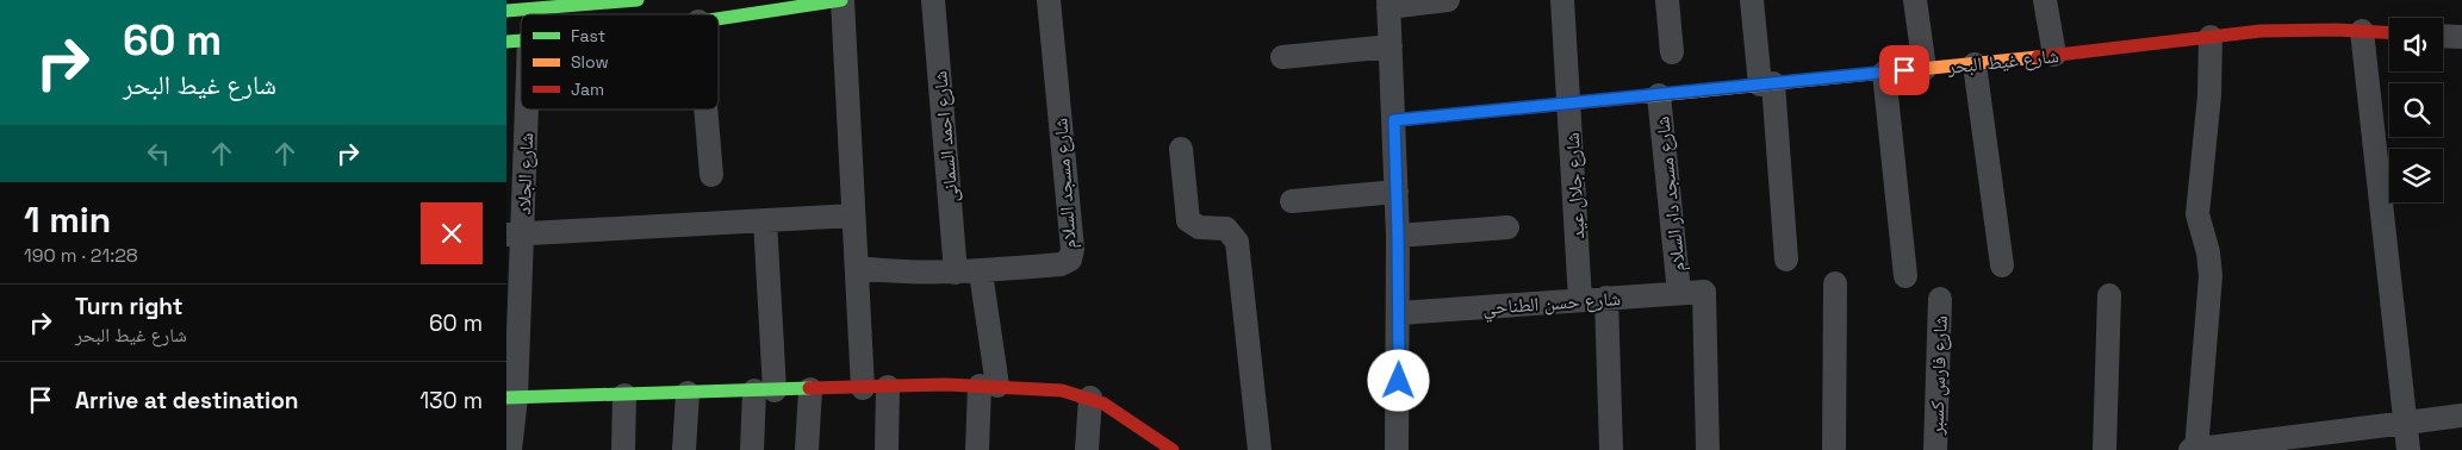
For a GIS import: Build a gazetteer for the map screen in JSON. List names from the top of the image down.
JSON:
{
  "streets": {
    "street": [
      "شارع غيط البحر",
      "شارع احمد السمانى",
      "شارع الجلاد",
      "شارع مسجد السلام",
      "شارع جلال عيد",
      "شارع مسجد دار السلام",
      "شارع حسن الطناحي",
      "شارع فارس كسبر"
    ]
  },
  "crossings": [
    ["شارع غيط البحر", "شارع جلال عيد"],
    ["شارع غيط البحر", "شارع مسجد دار السلام"],
    ["شارع احمد السمانى", "شارع مسجد السلام"],
    ["شارع جلال عيد", "شارع حسن الطناحي"],
    ["شارع مسجد دار السلام", "شارع حسن الطناحي"]
  ],
  "legend": ["Fast", "Slow", "Jam"],
  "page": {
    "turn": ["60 m", "شارع غيط البحر"],
    "heading": ["1 min", "190 m · 21:28"],
    "list": [
      {
        "name": "Turn right",
        "note": "شارع غيط البحر",
        "value": "60 m"
      },
      {
        "name": "Arrive at destination",
        "value": "130 m"
      }
    ]
  }
}
